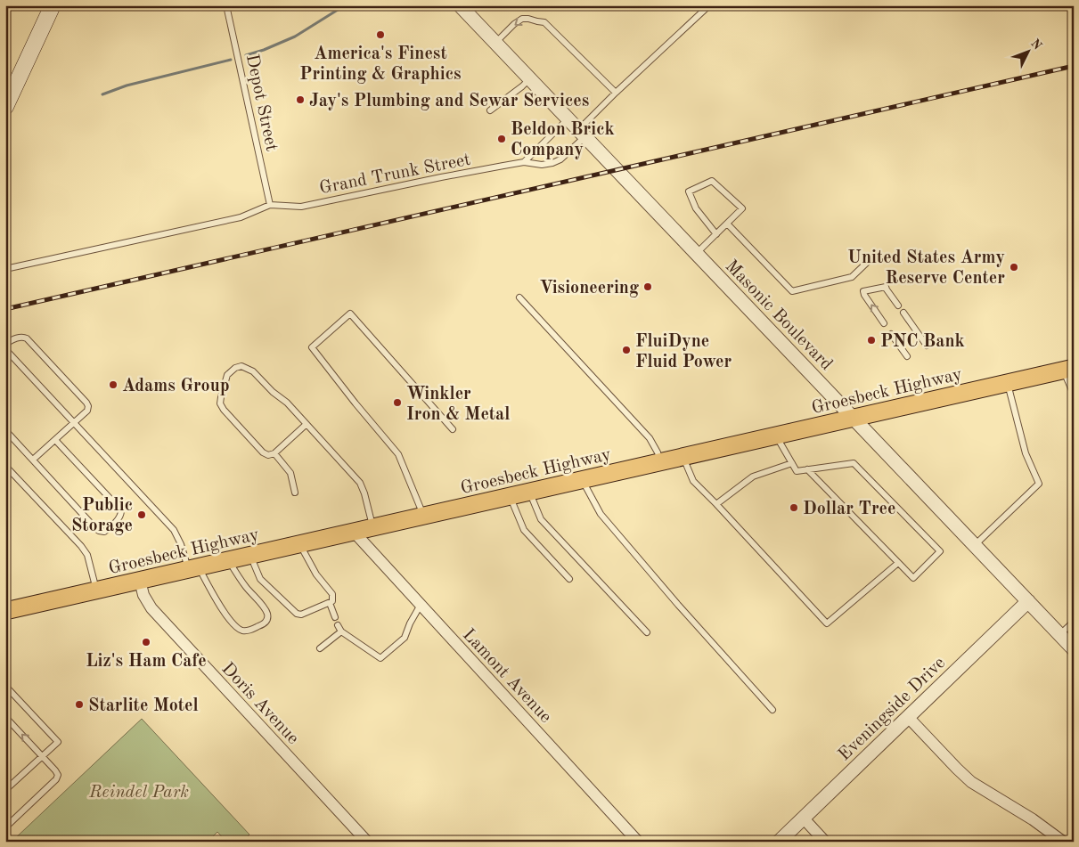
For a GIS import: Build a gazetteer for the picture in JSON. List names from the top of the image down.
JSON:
{
  "streets": {
    "main road": ["Groesbeck Highway"],
    "street": [
      "Masonic Boulevard",
      "Lamont Avenue",
      "Doris Avenue",
      "Eveningside Drive"
    ],
    "lane": ["Depot Street", "Grand Trunk Street"]
  },
  "crossings": [
    ["Depot Street", "Grand Trunk Street"],
    ["Grand Trunk Street", "Masonic Boulevard"],
    ["Masonic Boulevard", "Groesbeck Highway"],
    ["Masonic Boulevard", "Eveningside Drive"],
    ["Groesbeck Highway", "Lamont Avenue"],
    ["Groesbeck Highway", "Doris Avenue"]
  ],
  "parks": ["Reindel Park"],
  "places": [
    "America's Finest Printing & Graphics",
    "Jay's Plumbing and Sewar Services",
    "Beldon Brick Company",
    "United States Army Reserve Center",
    "Visioneering",
    "PNC Bank",
    "FluiDyne Fluid Power",
    "Adams Group",
    "Winkler Iron & Metal",
    "Dollar Tree",
    "Public Storage",
    "Liz's Ham Cafe",
    "Starlite Motel"
  ],
  "north": "top right"
}
